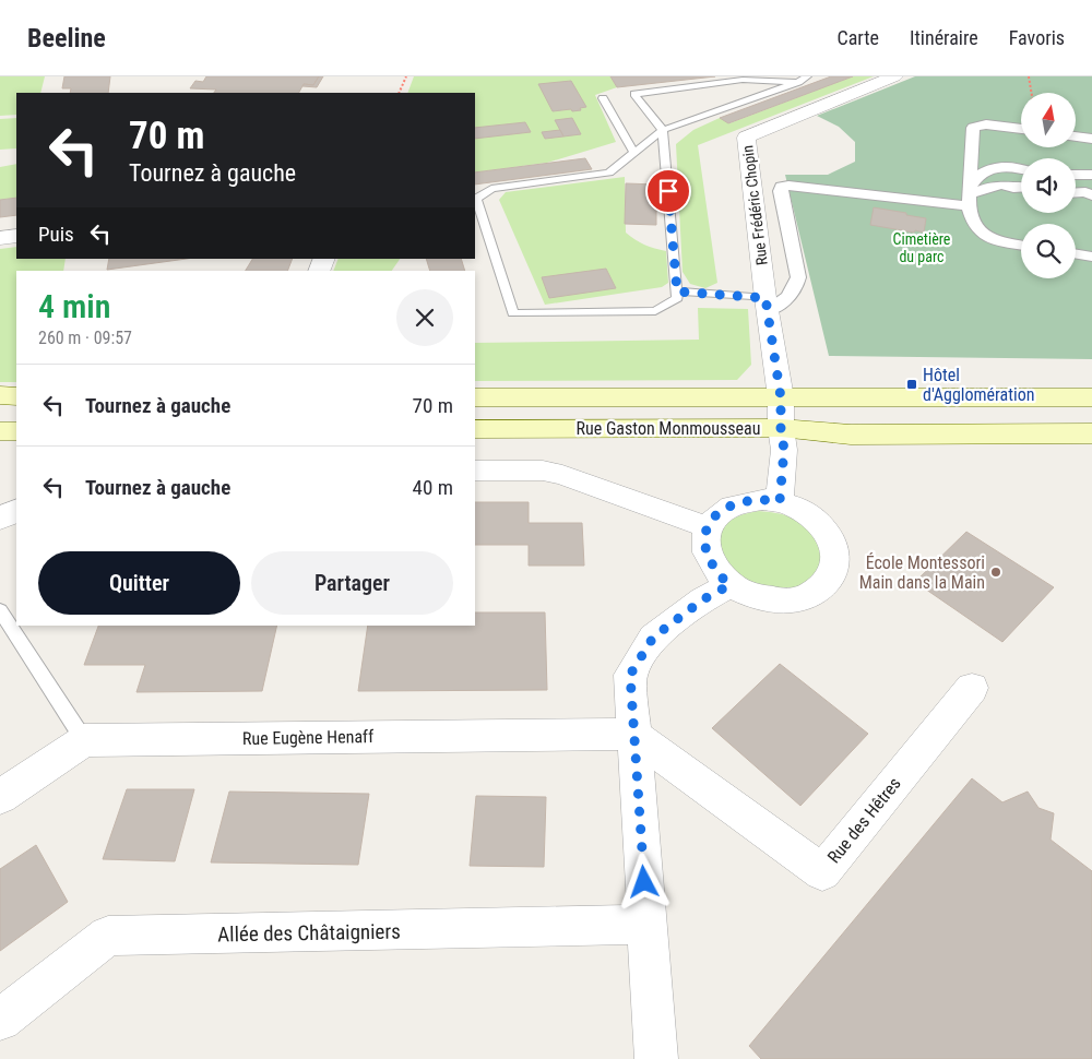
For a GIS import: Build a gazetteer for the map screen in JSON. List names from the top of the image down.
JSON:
{
  "streets": {
    "main road": ["Rue Gaston Monmousseau"],
    "street": [
      "Rue Frédéric Chopin",
      "Rue Eugène Henaff",
      "Rue des Hêtres",
      "Allée des Châtaigniers"
    ]
  },
  "crossings": [
    ["Rue Frédéric Chopin", "Rue Gaston Monmousseau"],
    ["Rue Eugène Henaff", "Rue des Hêtres"]
  ],
  "parks": ["Cimetière du parc"],
  "places": {
    "transit": ["Hôtel d'Agglomération"],
    "other": ["École Montessori Main dans la Main"]
  },
  "north": "top",
  "page": {
    "header": "Beeline",
    "nav": ["Carte", "Itinéraire", "Favoris"],
    "turn": ["70 m", "Tournez à gauche"],
    "then": "Puis",
    "heading": ["4 min", "260 m · 09:57"],
    "list": [
      {
        "name": "Tournez à gauche",
        "value": "70 m"
      },
      {
        "name": "Tournez à gauche",
        "value": "40 m"
      }
    ],
    "buttons": ["Quitter", "Partager"]
  }
}
